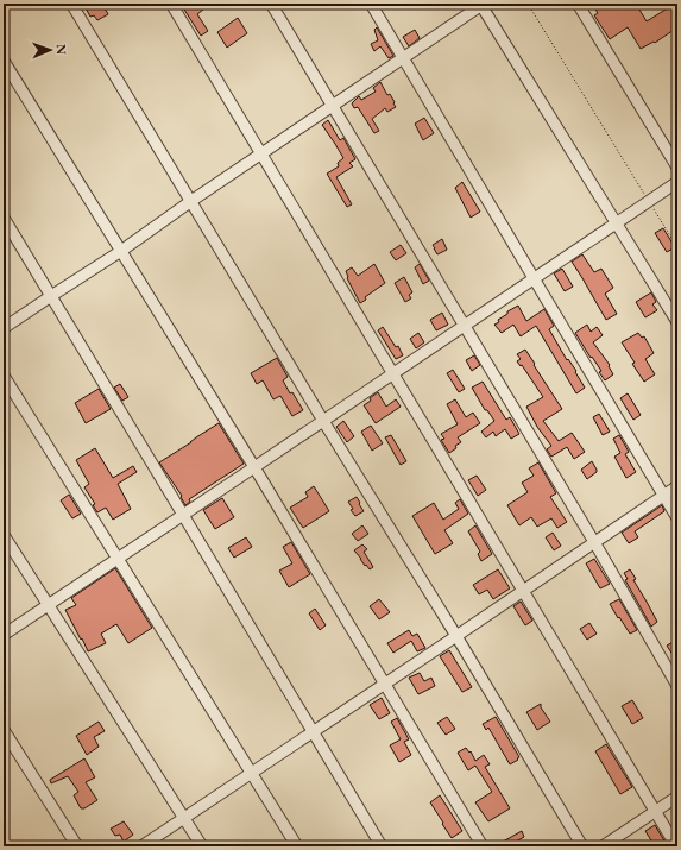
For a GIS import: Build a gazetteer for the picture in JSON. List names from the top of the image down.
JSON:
{
  "north": "right"
}
